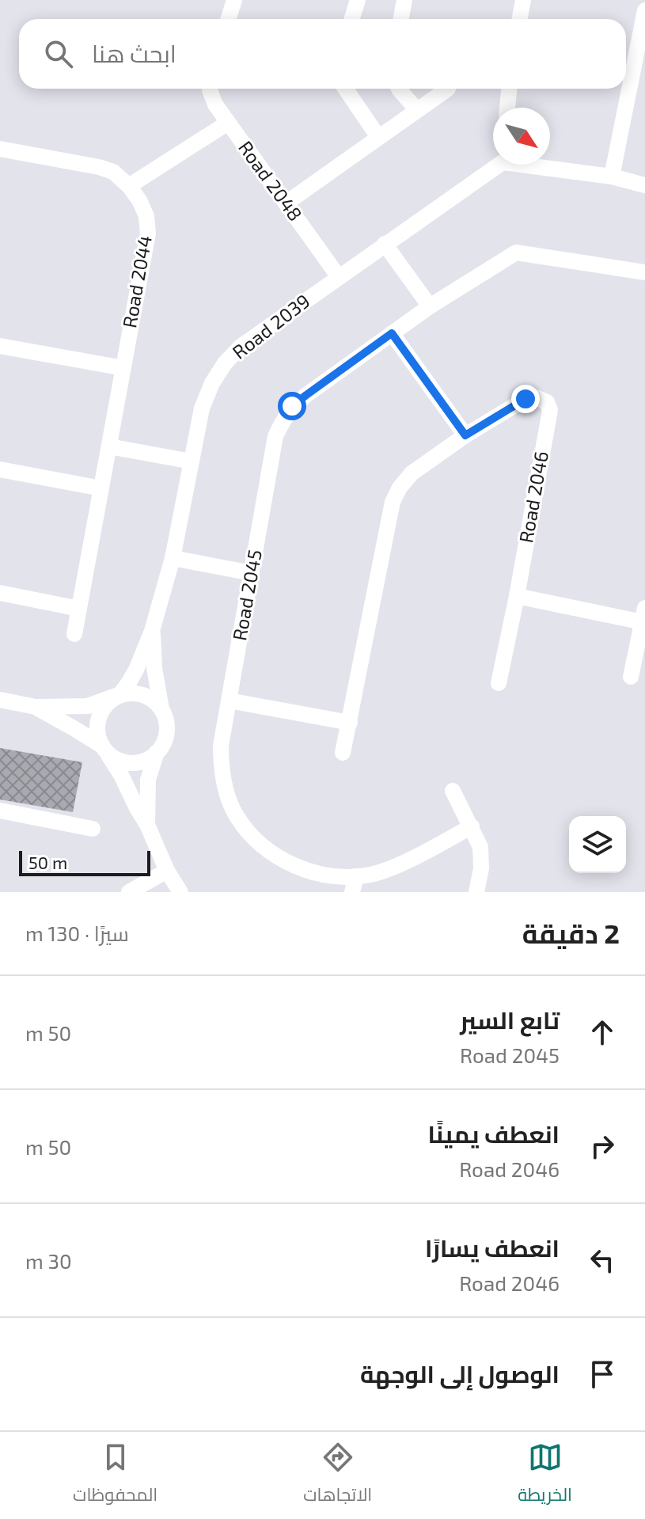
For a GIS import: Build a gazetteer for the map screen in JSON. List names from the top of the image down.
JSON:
{
  "streets": {
    "street": [
      "Road 2048",
      "Road 2044",
      "Road 2039",
      "Road 2046",
      "Road 2045"
    ]
  },
  "crossings": [
    ["Road 2048", "Road 2039"]
  ],
  "scale_bar": "50 m",
  "north": "bottom right",
  "page": {
    "search": "ابحث هنا",
    "scale": "50 m",
    "heading": ["2 دقيقة", "سيرًا · 130 m"],
    "list": [
      ["تابع السير", "Road 2045", "50 m"],
      ["انعطف يمينًا", "Road 2046", "50 m"],
      ["انعطف يسارًا", "Road 2046", "30 m"],
      "الوصول إلى الوجهة"
    ],
    "nav": ["الخريطة", "الاتجاهات", "المحفوظات"]
  }
}
